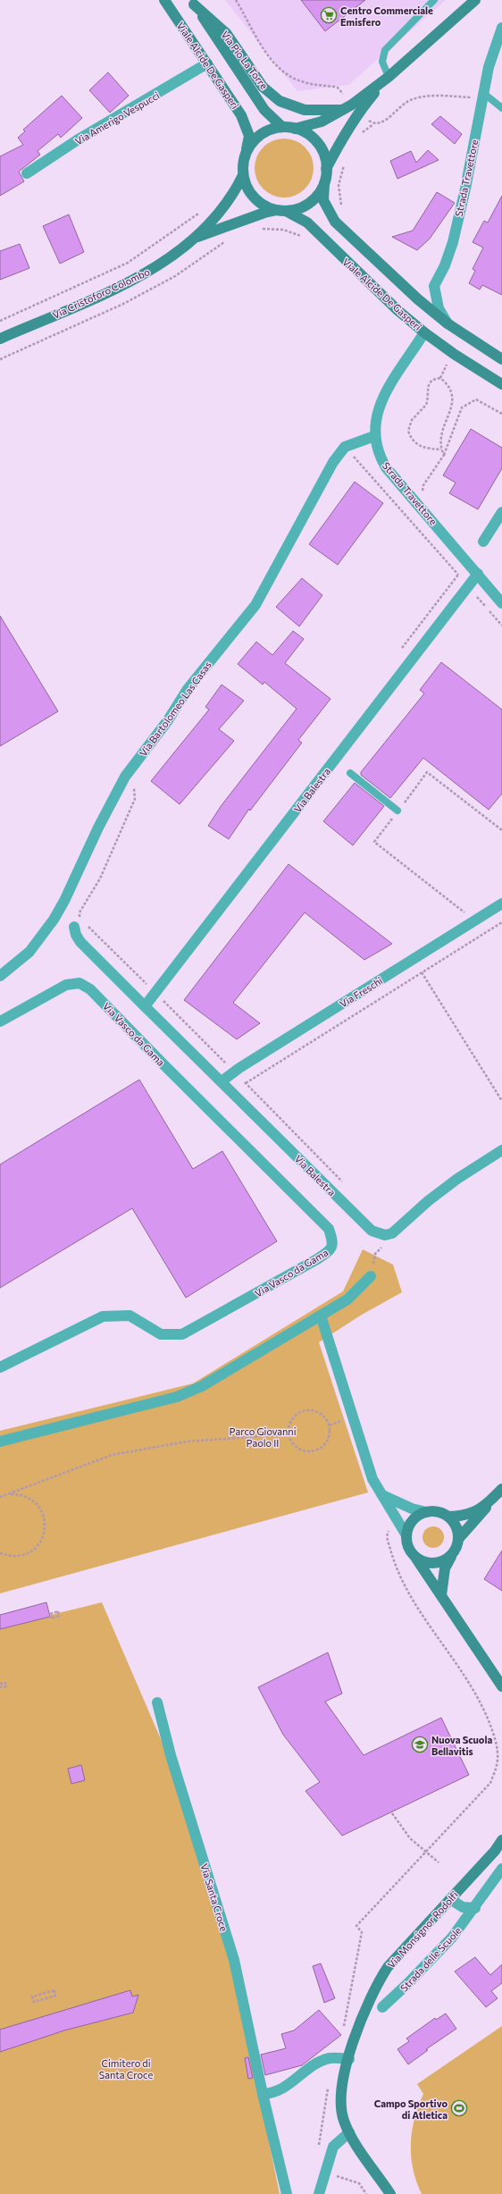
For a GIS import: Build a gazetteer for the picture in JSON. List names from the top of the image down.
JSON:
{
  "streets": {
    "main road": [
      "Via Pio La Torre",
      "Viale Alcide De Gasperi",
      "Via Cristoforo Colombo",
      "Via Monsignor Rodolfi"
    ],
    "street": [
      "Via Amerigo Vespucci",
      "Strada Travettore",
      "Via Bartolomeo Las Casas",
      "Via Balestra",
      "Via Freschi",
      "Via Vasco da Gama",
      "Via Santa Croce",
      "Strada delle Scuole"
    ]
  },
  "crossings": [
    ["Viale Alcide De Gasperi", "Via Amerigo Vespucci"],
    ["Viale Alcide De Gasperi", "Strada Travettore"],
    ["Viale Alcide De Gasperi", "Via Cristoforo Colombo"],
    ["Strada Travettore", "Via Balestra"],
    ["Via Balestra", "Via Freschi"]
  ],
  "parks": ["Parco Giovanni Paolo II", "Cimitero di Santa Croce"],
  "places": {
    "supermarket": ["Centro Commerciale Emisfero"],
    "school or university": ["Nuova Scuola Bellavitis"],
    "sports": ["Campo Sportivo di Atletica"]
  }
}
